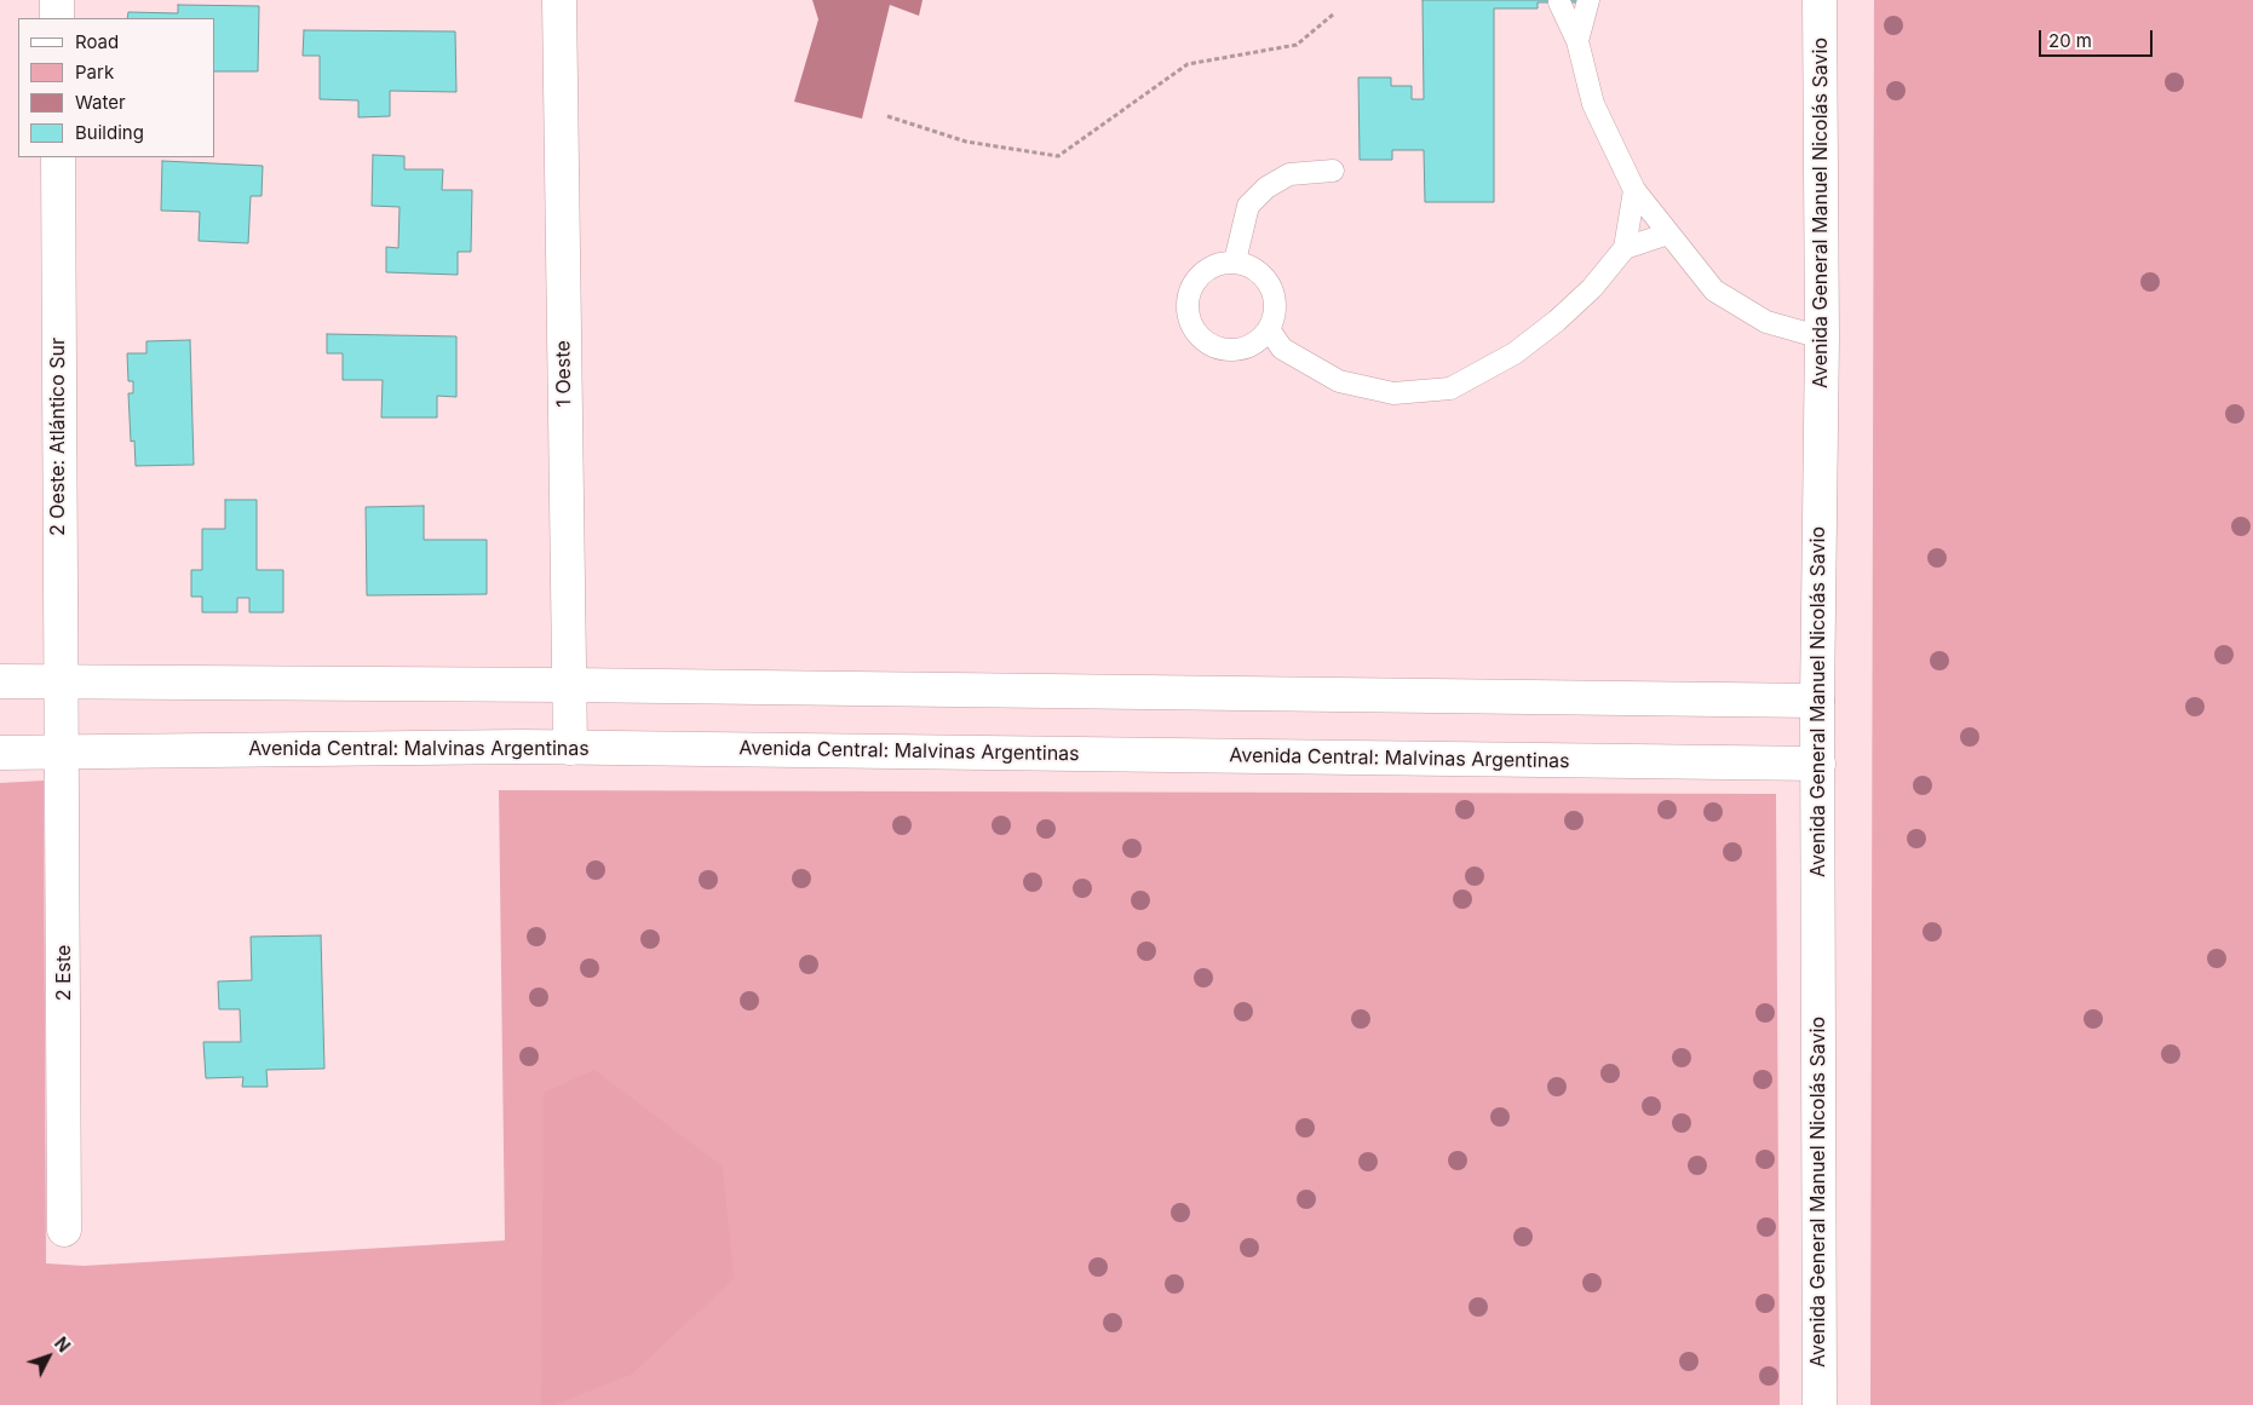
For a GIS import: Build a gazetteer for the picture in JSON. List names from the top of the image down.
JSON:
{
  "streets": {
    "main road": [
      "Avenida General Manuel Nicolás Savio",
      "1 Oeste",
      "2 Oeste: Atlántico Sur",
      "Avenida Central: Malvinas Argentinas",
      "2 Este"
    ]
  },
  "crossings": [
    ["Avenida General Manuel Nicolás Savio", "Avenida Central: Malvinas Argentinas"],
    ["1 Oeste", "Avenida Central: Malvinas Argentinas"],
    ["2 Oeste: Atlántico Sur", "2 Este"],
    ["Avenida Central: Malvinas Argentinas", "2 Este"]
  ],
  "legend": [
    "Road",
    "Park",
    "Water",
    "Building"
  ],
  "scale_bar": "20 m",
  "north": "top right"
}
